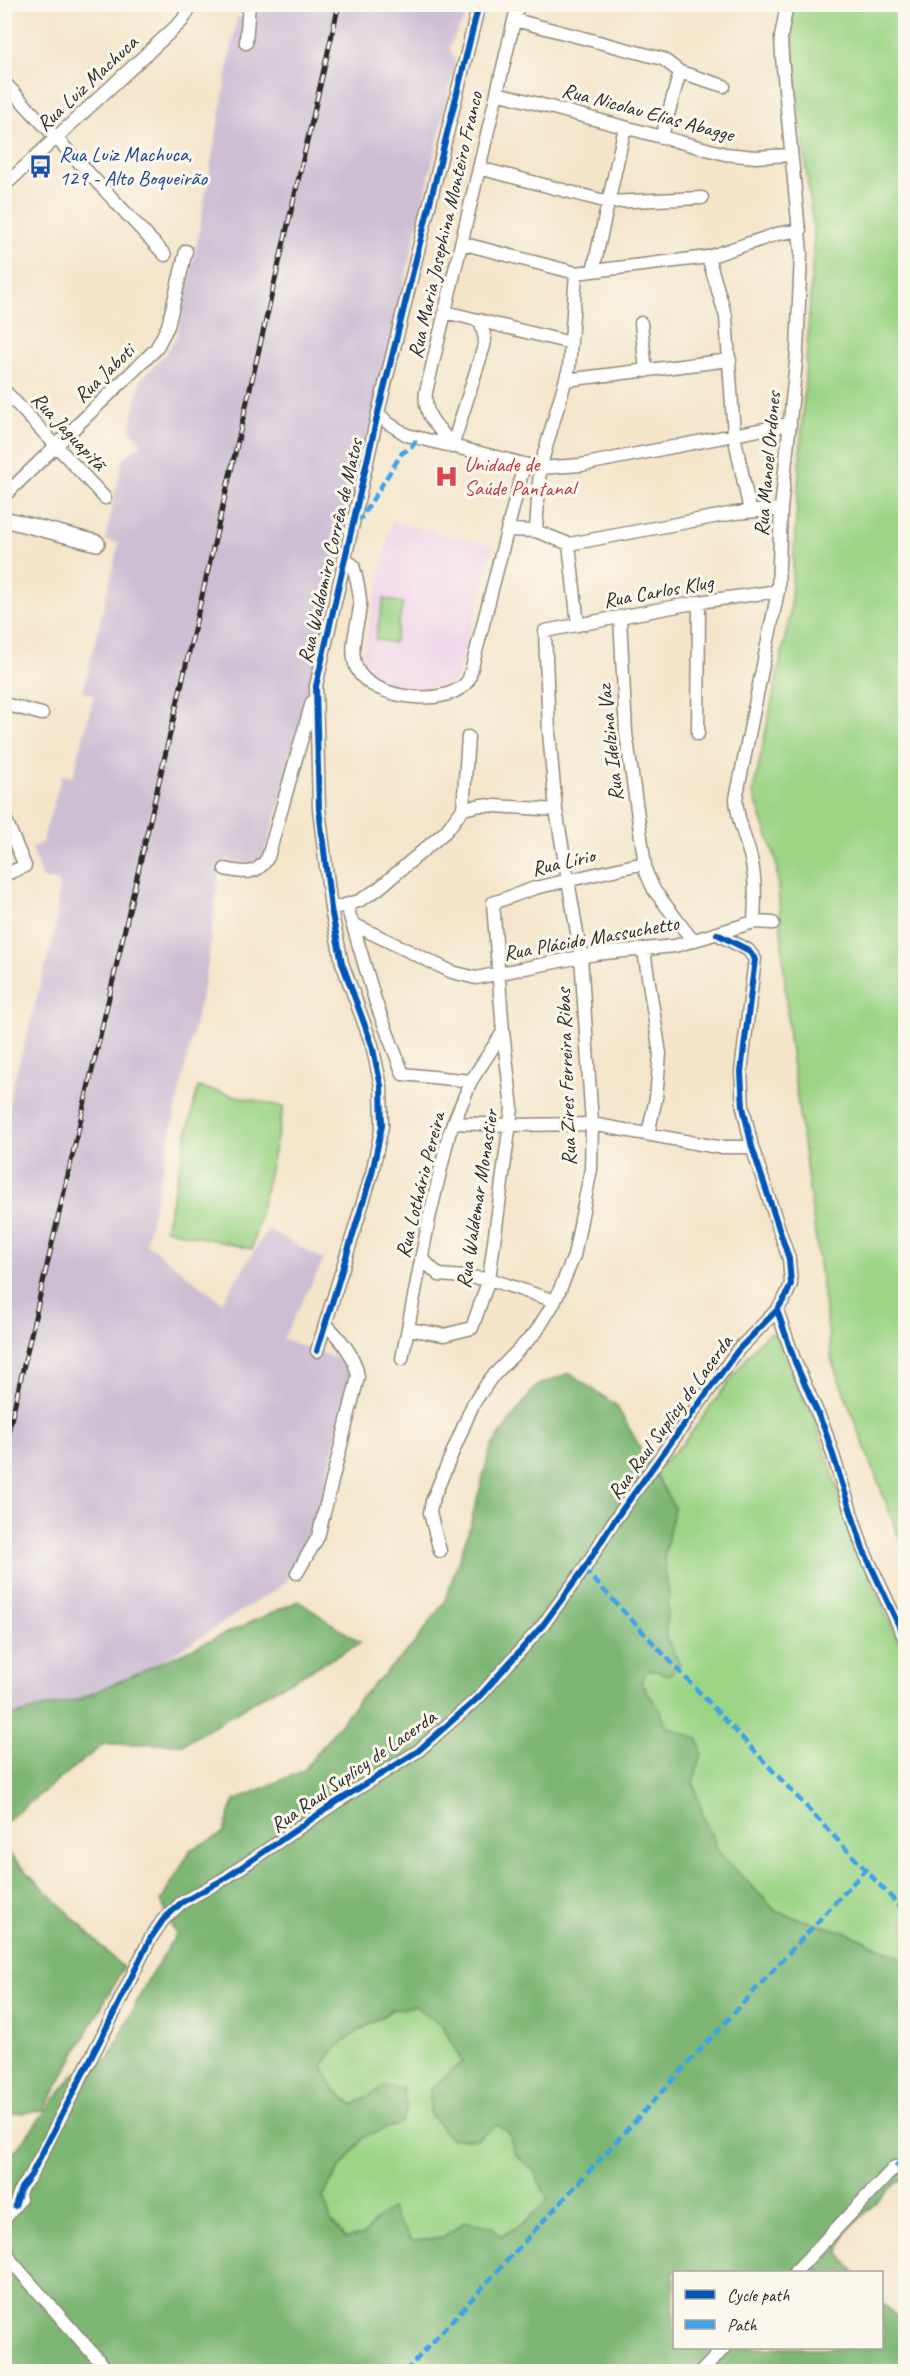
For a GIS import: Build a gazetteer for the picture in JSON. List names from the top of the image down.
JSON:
{
  "streets": {
    "street": [
      "Rua Luiz Machuca",
      "Rua Nicolau Elias Abagge",
      "Rua Maria Josephina Monteiro Franco",
      "Rua Jaboti",
      "Rua Jaguapitã",
      "Rua Manoel Ordones",
      "Rua Waldomiro Corrêa de Matos",
      "Rua Carlos Klug",
      "Rua Idelzina Vaz",
      "Rua Lírio",
      "Rua Plácido Massuchetto",
      "Rua Zires Ferreira Ribas",
      "Rua Lothário Pereira",
      "Rua Waldemar Monastier",
      "Rua Raul Suplicy de Lacerda"
    ]
  },
  "crossings": [
    ["Rua Nicolau Elias Abagge", "Rua Maria Josephina Monteiro Franco"],
    ["Rua Nicolau Elias Abagge", "Rua Manoel Ordones"],
    ["Rua Jaboti", "Rua Jaguapitã"],
    ["Rua Manoel Ordones", "Rua Carlos Klug"],
    ["Rua Manoel Ordones", "Rua Plácido Massuchetto"],
    ["Rua Carlos Klug", "Rua Idelzina Vaz"],
    ["Rua Carlos Klug", "Rua Zires Ferreira Ribas"],
    ["Rua Idelzina Vaz", "Rua Lírio"],
    ["Rua Idelzina Vaz", "Rua Plácido Massuchetto"],
    ["Rua Lírio", "Rua Zires Ferreira Ribas"],
    ["Rua Lírio", "Rua Waldemar Monastier"],
    ["Rua Plácido Massuchetto", "Rua Zires Ferreira Ribas"],
    ["Rua Plácido Massuchetto", "Rua Waldemar Monastier"],
    ["Rua Lothário Pereira", "Rua Waldemar Monastier"]
  ],
  "places": {
    "bus stop": ["Rua Luiz Machuca, 129 - Alto Boqueirão"],
    "hospital": ["Unidade de Saúde Pantanal"]
  },
  "legend": ["Cycle path", "Path"]
}
